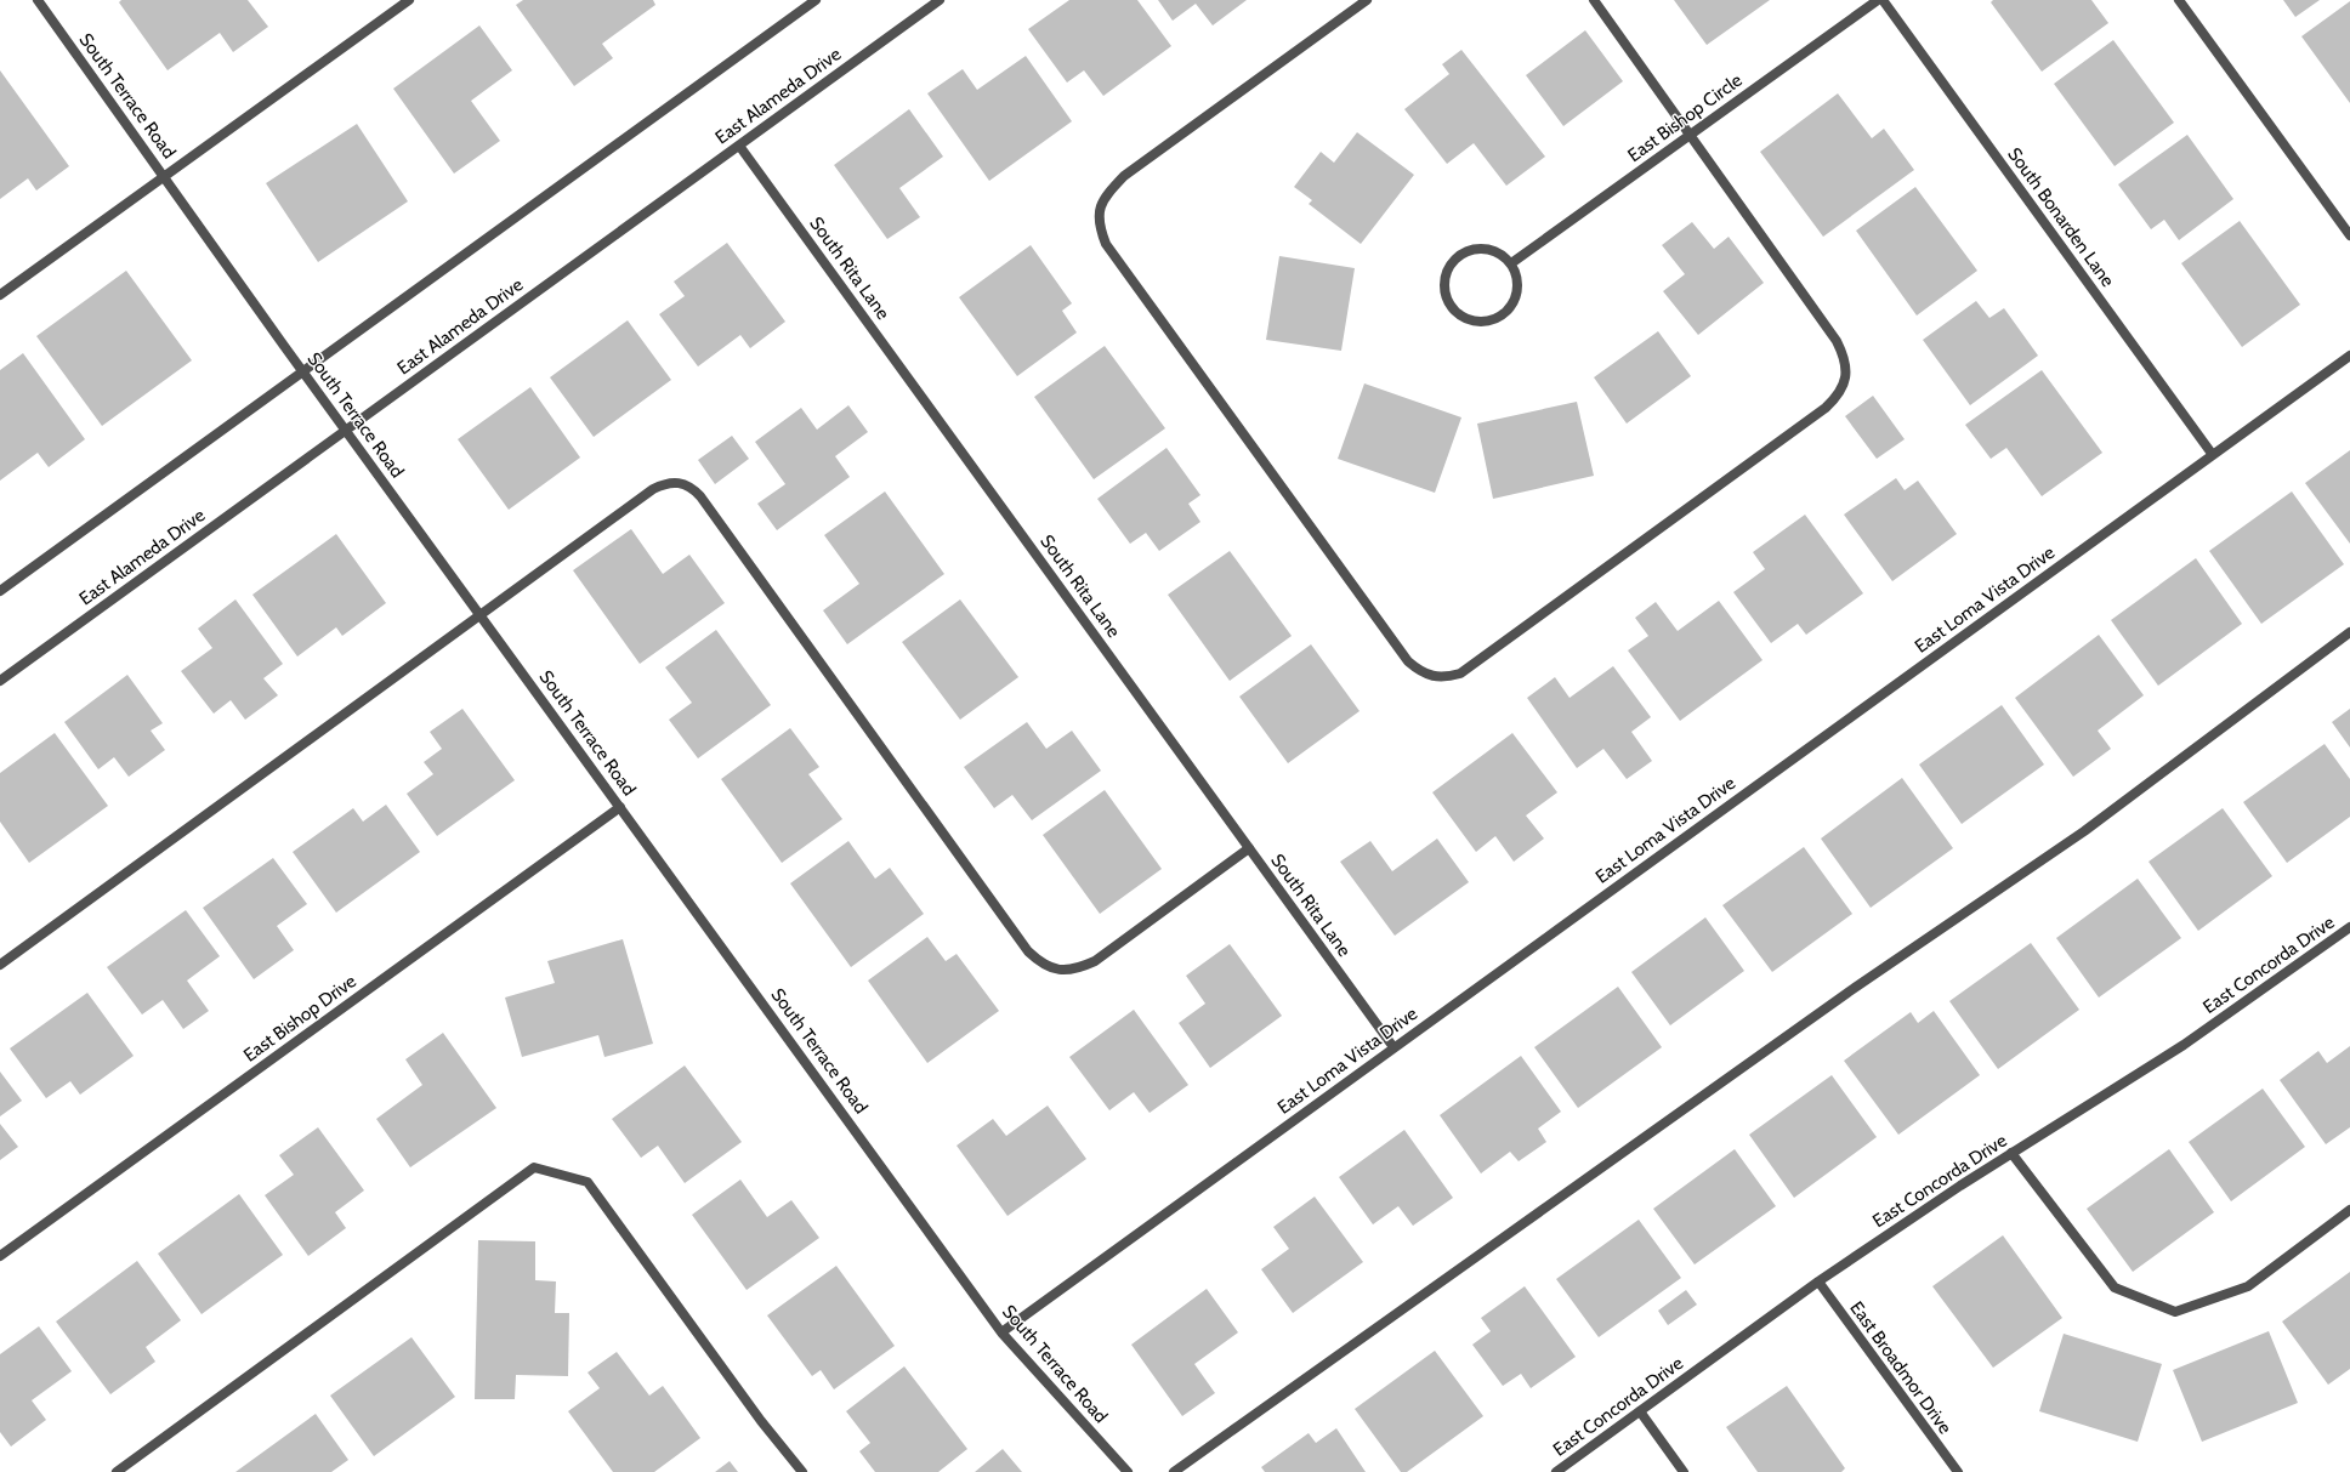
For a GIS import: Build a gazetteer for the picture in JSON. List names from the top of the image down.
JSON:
{
  "streets": {
    "street": [
      "South Terrace Road",
      "East Alameda Drive",
      "East Bishop Circle",
      "South Bonarden Lane",
      "South Rita Lane",
      "East Loma Vista Drive",
      "East Concorda Drive",
      "East Bishop Drive",
      "East Broadmor Drive"
    ]
  },
  "crossings": [
    ["South Terrace Road", "East Alameda Drive"],
    ["South Terrace Road", "East Loma Vista Drive"],
    ["South Terrace Road", "East Bishop Drive"],
    ["East Alameda Drive", "South Rita Lane"],
    ["South Bonarden Lane", "East Loma Vista Drive"],
    ["South Rita Lane", "East Loma Vista Drive"],
    ["East Concorda Drive", "East Broadmor Drive"]
  ]
}
